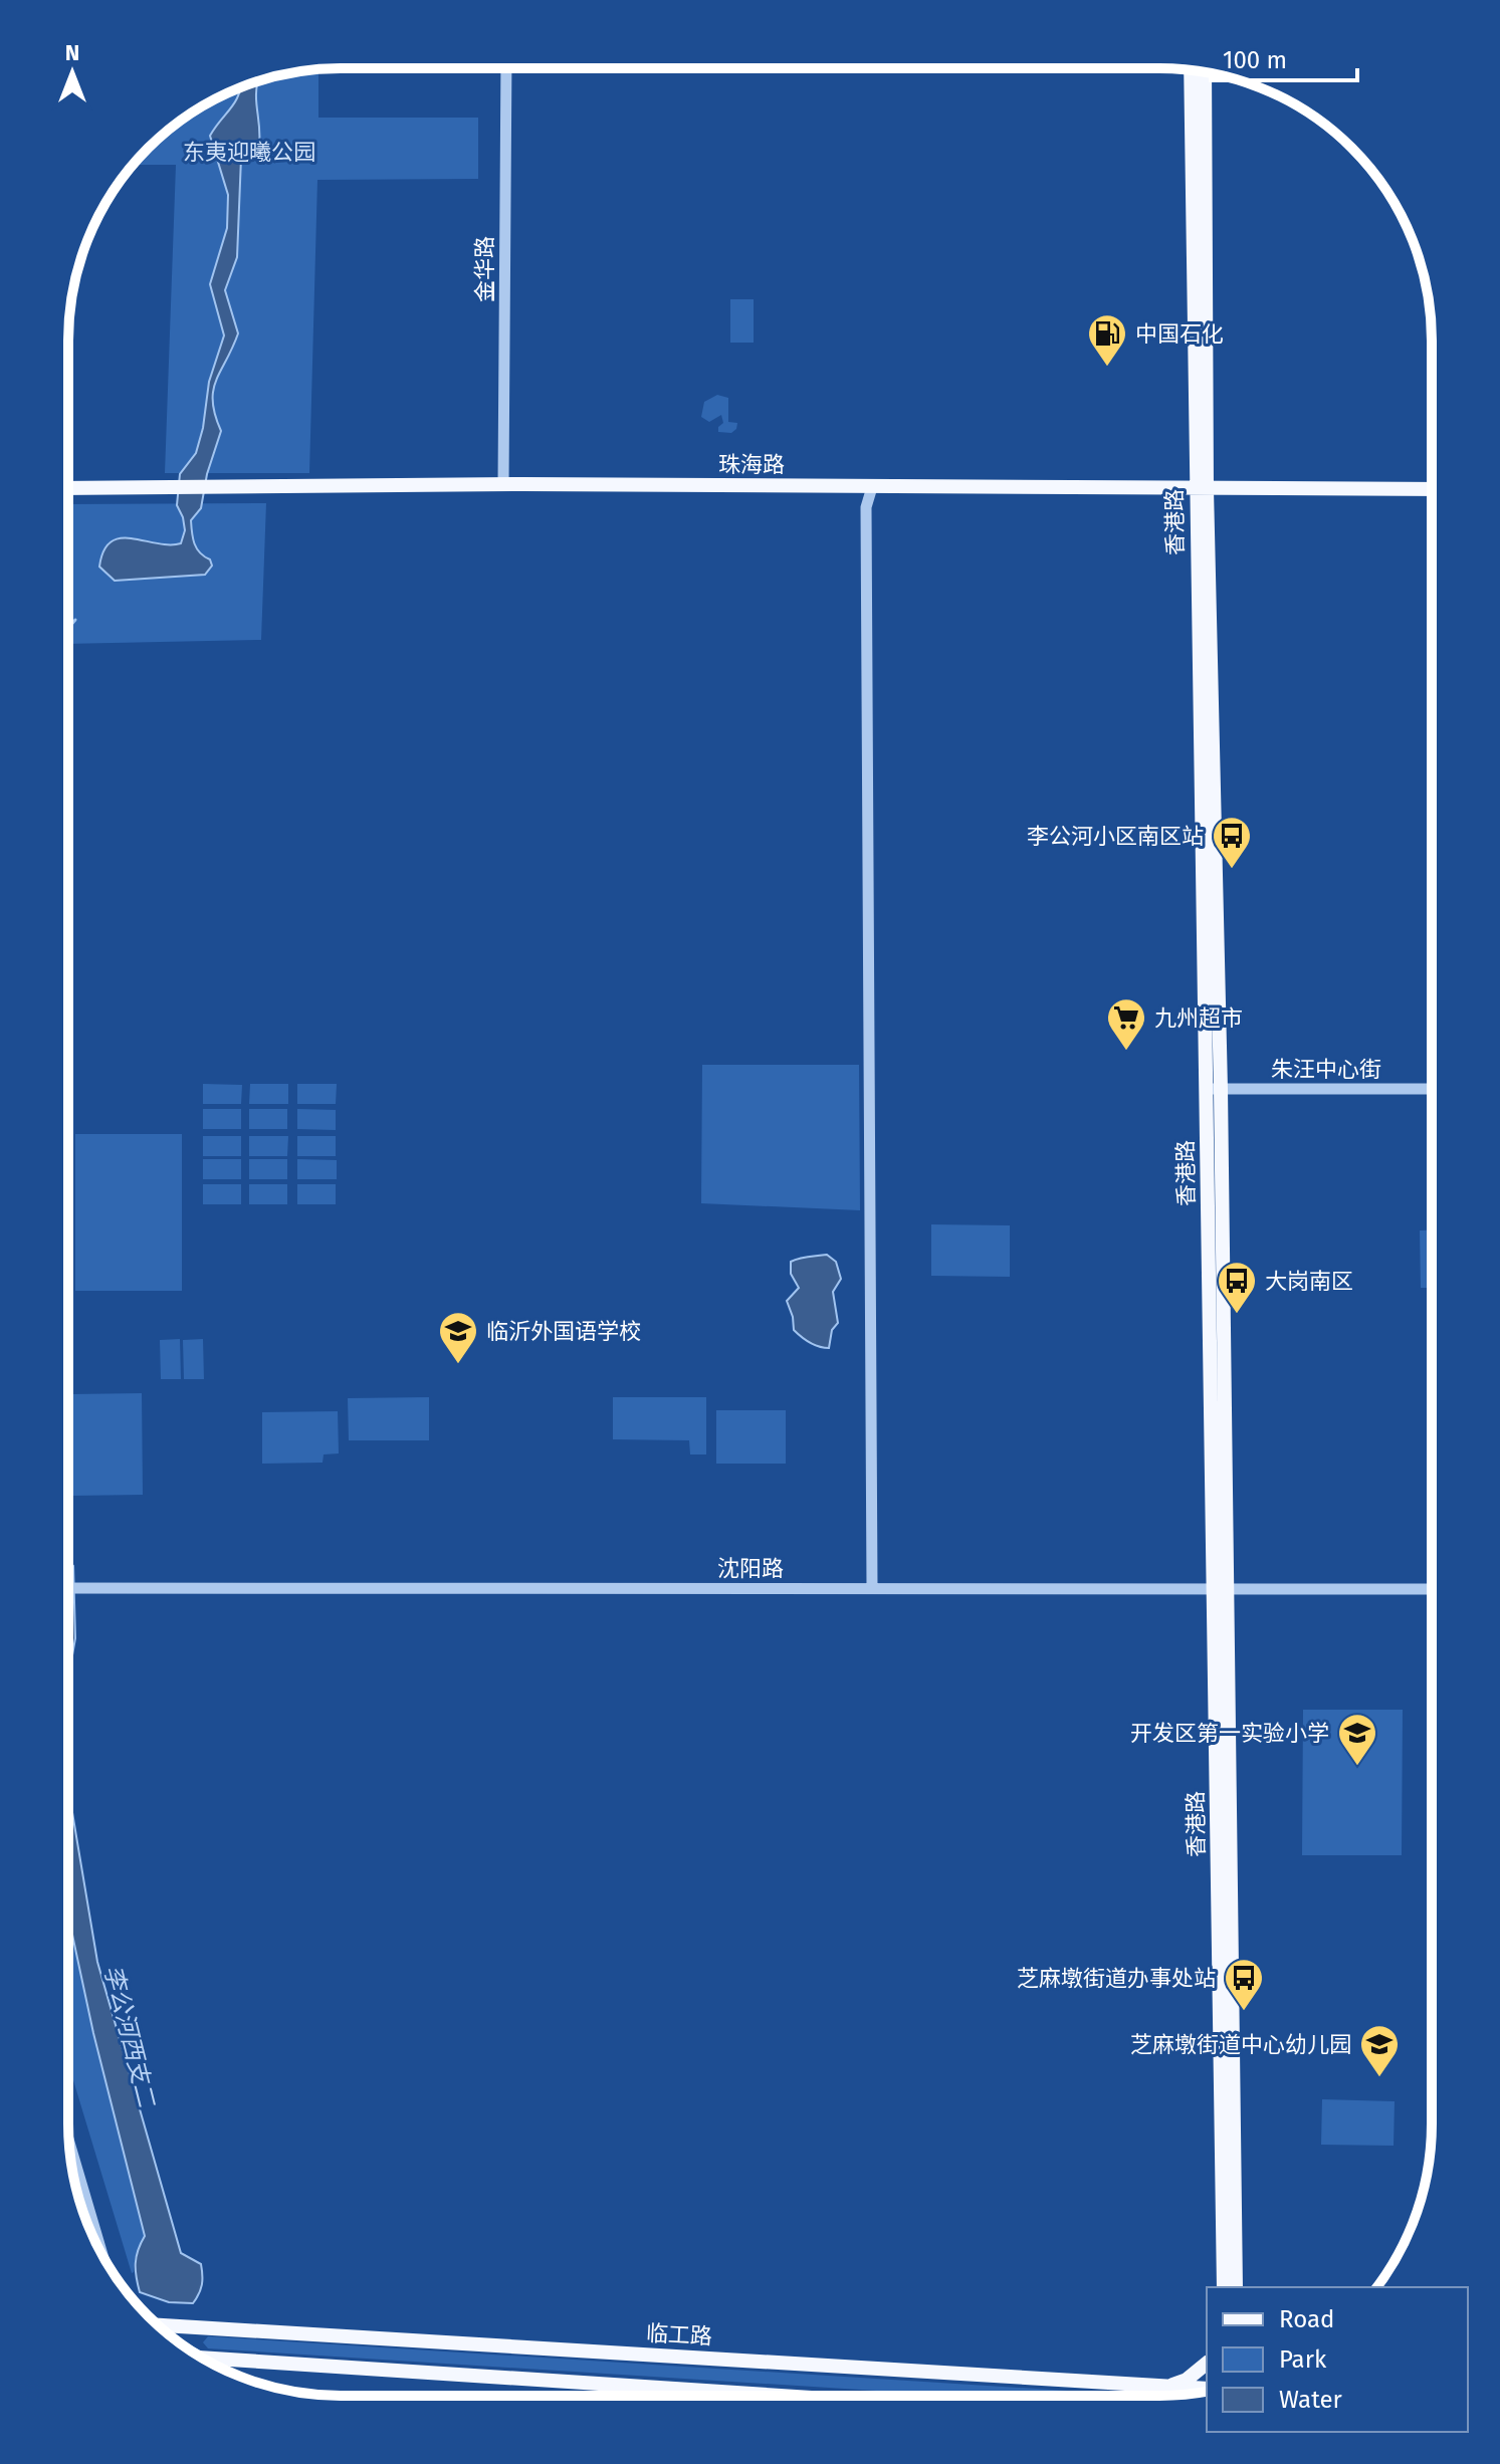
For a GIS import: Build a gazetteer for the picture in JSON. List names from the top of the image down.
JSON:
{
  "streets": {
    "main road": ["珠海路", "香港路", "临工路"],
    "street": ["金华路", "朱汪中心街", "沈阳路"]
  },
  "crossings": [
    ["金华路", "珠海路"],
    ["珠海路", "香港路"],
    ["香港路", "朱汪中心街"],
    ["香港路", "沈阳路"]
  ],
  "water": ["李公河西支二"],
  "parks": ["东夷迎曦公园"],
  "places": {
    "fuel station": ["中国石化"],
    "bus stop": ["李公河小区南区站", "大岗南区", "芝麻墩街道办事处站"],
    "supermarket": ["九州超市"],
    "school or university": ["临沂外国语学校", "开发区第一实验小学", "芝麻墩街道中心幼儿园"]
  },
  "legend": ["Road", "Park", "Water"],
  "scale_bar": "100 m",
  "north": "top"
}
